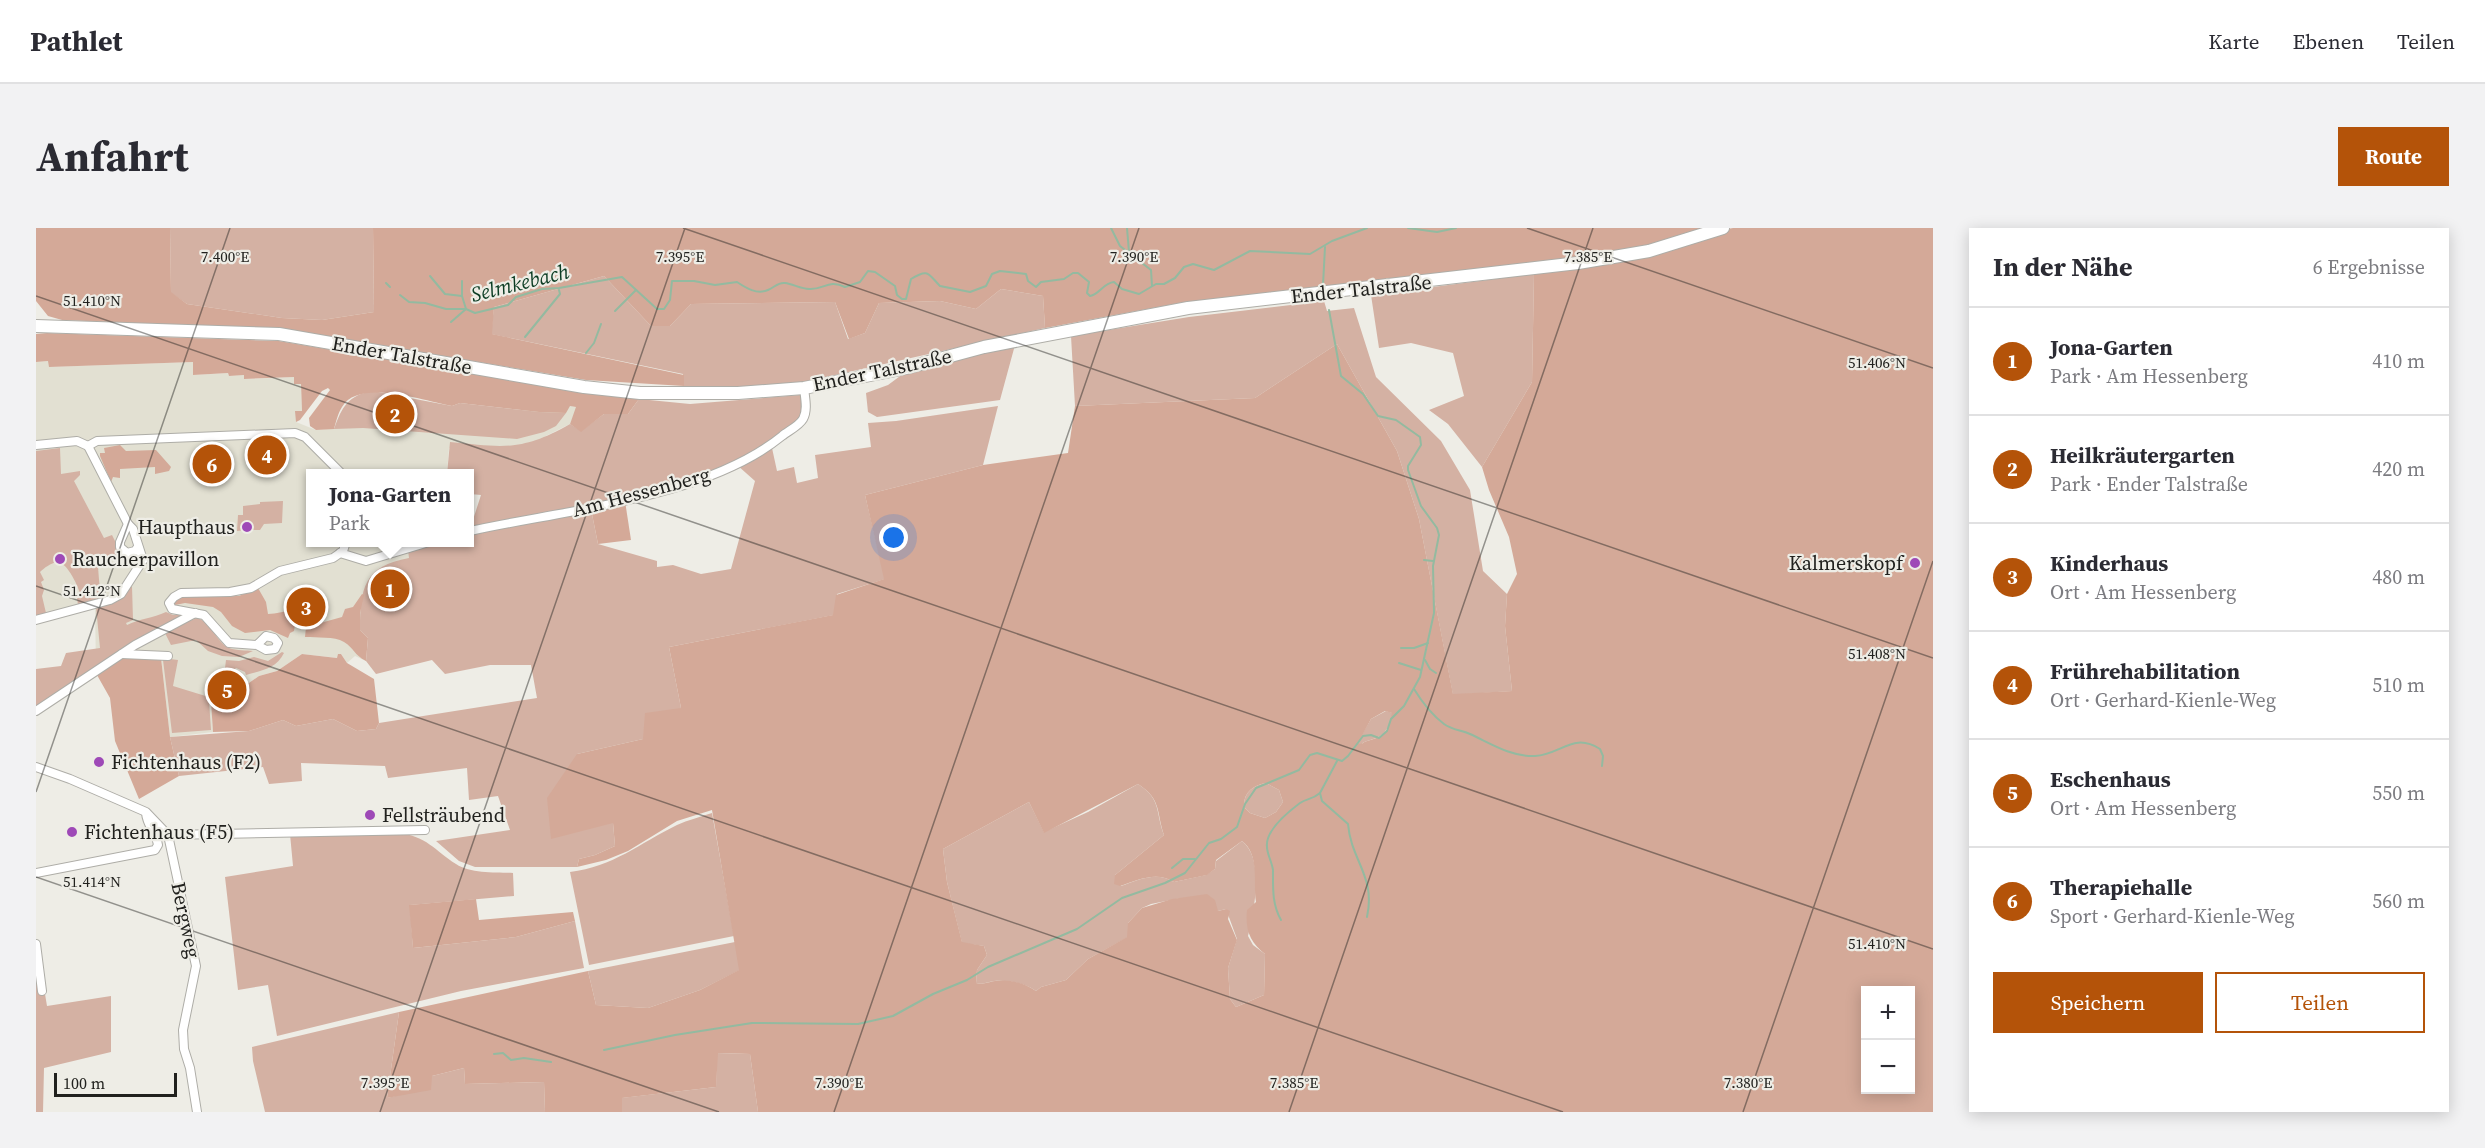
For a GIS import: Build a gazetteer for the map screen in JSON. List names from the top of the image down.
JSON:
{
  "streets": {
    "main road": ["Ender Talstraße"],
    "street": ["Am Hessenberg", "Bergweg"]
  },
  "crossings": [
    ["Ender Talstraße", "Am Hessenberg"]
  ],
  "water": ["Selmkebach"],
  "places": [
    "Haupthaus",
    "Raucherpavillon",
    "Kalmerskopf",
    "Fichtenhaus (F2)",
    "Fellsträubend",
    "Fichtenhaus (F5)"
  ],
  "scale_bar": "100 m",
  "page": {
    "header": "Pathlet",
    "nav": ["Karte", "Ebenen", "Teilen"],
    "title": "Anfahrt",
    "buttons": [
      "Route",
      ["Speichern", "Teilen"]
    ],
    "heading": ["In der Nähe", "6 Ergebnisse"],
    "list": [
      {
        "mark": "1",
        "name": "Jona-Garten",
        "note": "Park · Am Hessenberg",
        "value": "410 m"
      },
      {
        "mark": "2",
        "name": "Heilkräutergarten",
        "note": "Park · Ender Talstraße",
        "value": "420 m"
      },
      {
        "mark": "3",
        "name": "Kinderhaus",
        "note": "Ort · Am Hessenberg",
        "value": "480 m"
      },
      {
        "mark": "4",
        "name": "Frührehabilitation",
        "note": "Ort · Gerhard-Kienle-Weg",
        "value": "510 m"
      },
      {
        "mark": "5",
        "name": "Eschenhaus",
        "note": "Ort · Am Hessenberg",
        "value": "550 m"
      },
      {
        "mark": "6",
        "name": "Therapiehalle",
        "note": "Sport · Gerhard-Kienle-Weg",
        "value": "560 m"
      }
    ],
    "pins": [
      "2",
      "4",
      "6",
      "1",
      "3",
      "5"
    ],
    "popup": ["Jona-Garten", "Park"],
    "map_buttons": ["+", "−"],
    "scale": "100 m"
  },
  "coordinates": [
    "7.385°E",
    "7.400°E",
    "7.395°E",
    "7.390°E",
    "51.410°N",
    "51.406°N",
    "51.412°N",
    "51.408°N",
    "51.414°N",
    "7.380°E"
  ]
}
